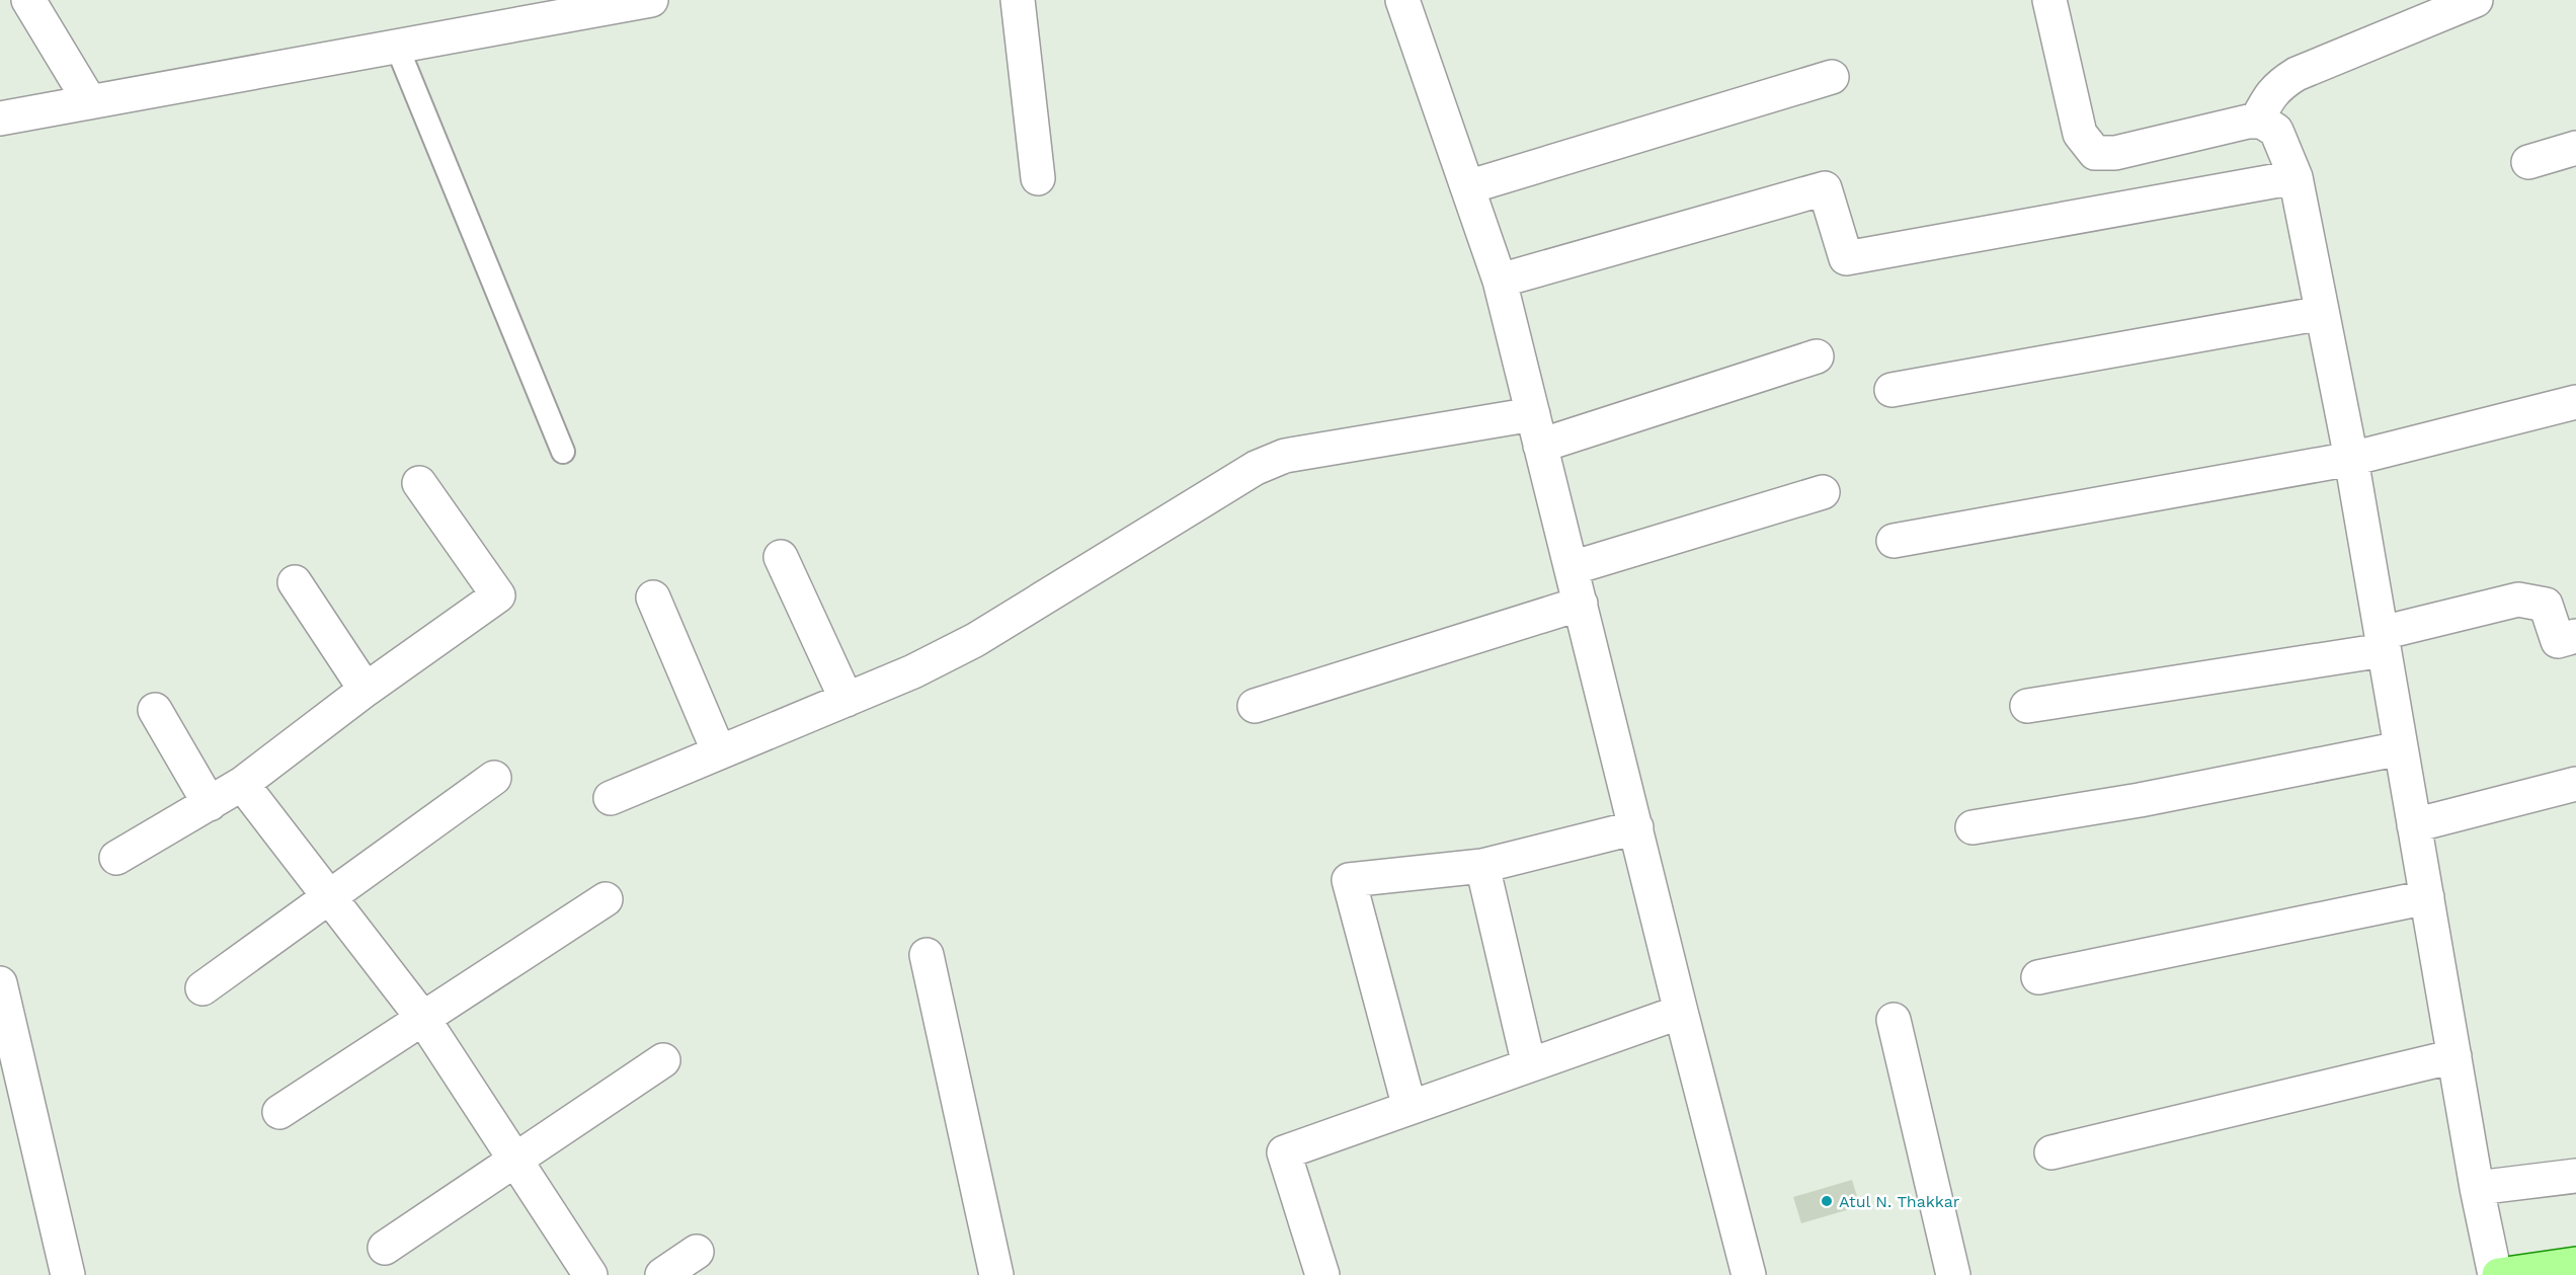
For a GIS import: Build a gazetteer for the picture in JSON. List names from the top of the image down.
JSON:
{
  "places": ["Atul N. Thakkar"]
}
